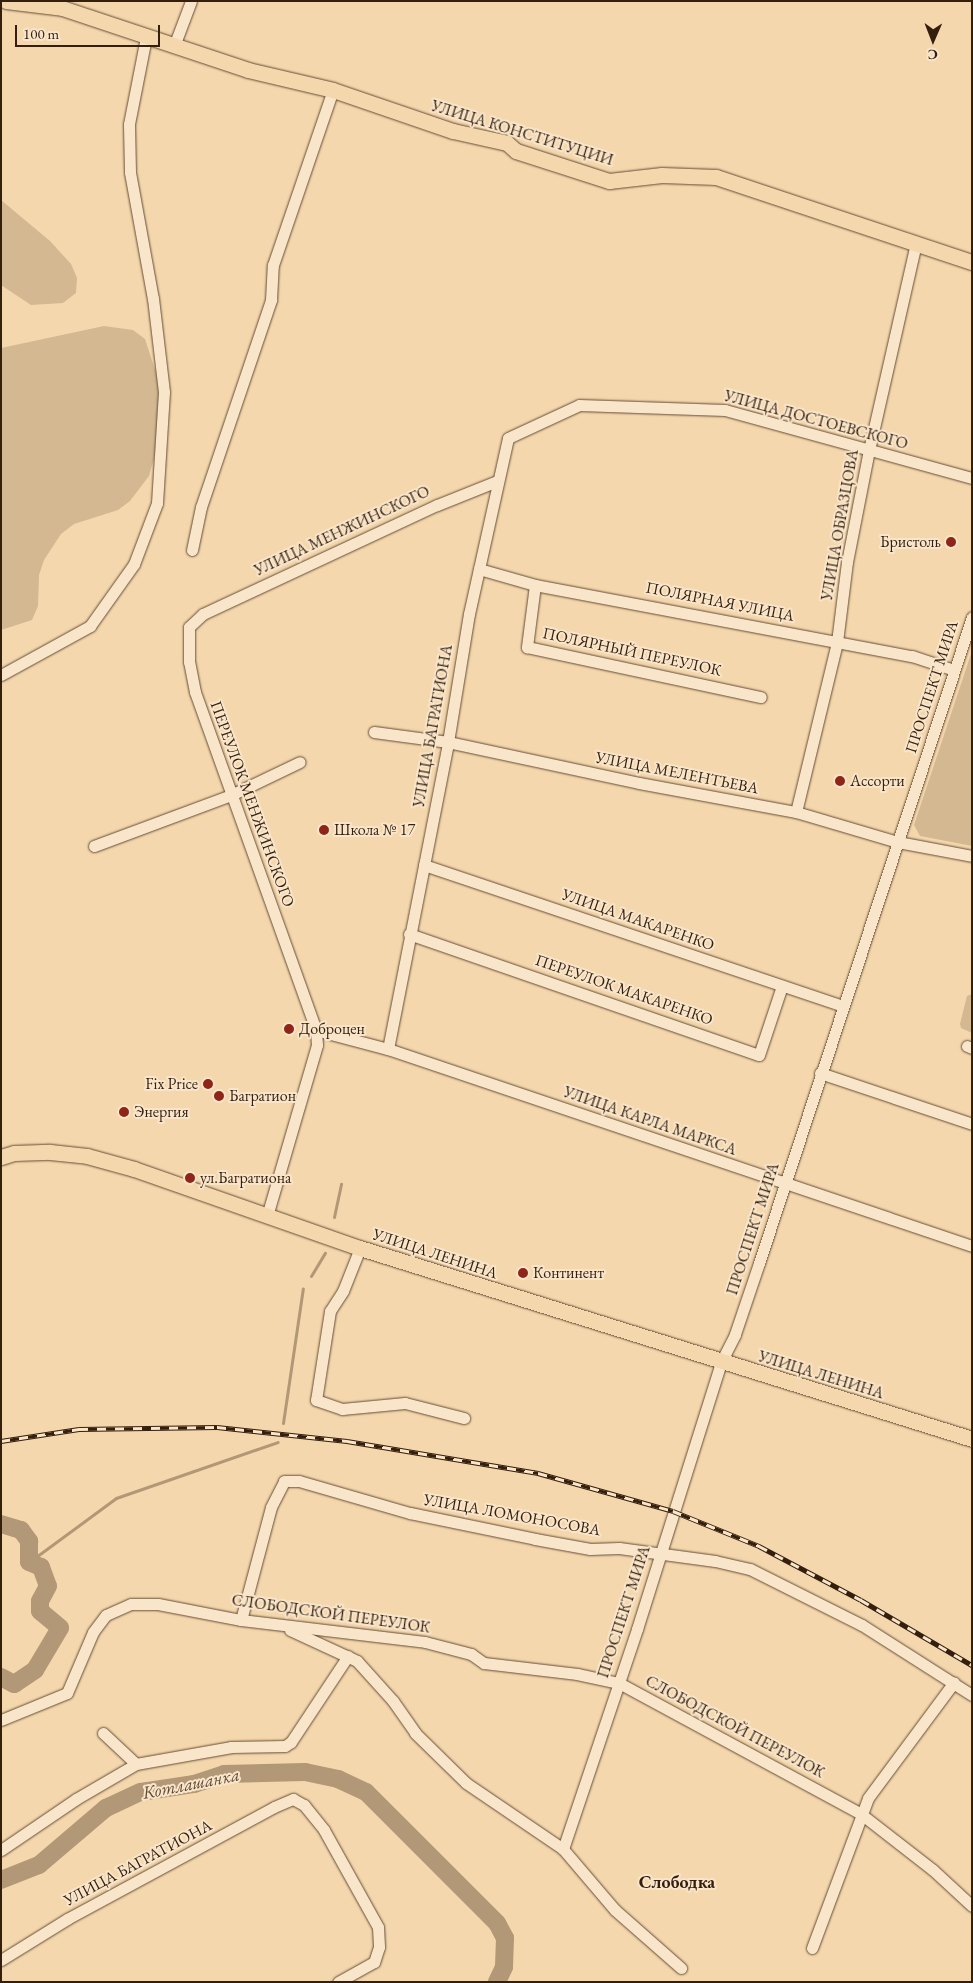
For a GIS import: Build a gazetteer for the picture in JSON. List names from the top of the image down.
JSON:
{
  "streets": {
    "main road": ["УЛИЦА КОНСТИТУЦИИ", "УЛИЦА ЛЕНИНА"],
    "street": [
      "УЛИЦА ДОСТОЕВСКОГО",
      "УЛИЦА ОБРАЗЦОВА",
      "УЛИЦА МЕНЖИНСКОГО",
      "ПОЛЯРНАЯ УЛИЦА",
      "ПОЛЯРНЫЙ ПЕРЕУЛОК",
      "ПРОСПЕКТ МИРА",
      "УЛИЦА БАГРАТИОНА",
      "УЛИЦА МЕЛЕНТЬЕВА",
      "ПЕРЕУЛОК МЕНЖИНСКОГО",
      "УЛИЦА МАКАРЕНКО",
      "ПЕРЕУЛОК МАКАРЕНКО",
      "УЛИЦА КАРЛА МАРКСА",
      "УЛИЦА ЛОМОНОСОВА",
      "СЛОБОДСКОЙ ПЕРЕУЛОК"
    ]
  },
  "crossings": [
    ["УЛИЦА КОНСТИТУЦИИ", "УЛИЦА ОБРАЗЦОВА"],
    ["УЛИЦА ДОСТОЕВСКОГО", "УЛИЦА ОБРАЗЦОВА"],
    ["УЛИЦА ДОСТОЕВСКОГО", "УЛИЦА БАГРАТИОНА"],
    ["УЛИЦА ОБРАЗЦОВА", "ПОЛЯРНАЯ УЛИЦА"],
    ["УЛИЦА ОБРАЗЦОВА", "УЛИЦА МЕЛЕНТЬЕВА"],
    ["УЛИЦА МЕНЖИНСКОГО", "УЛИЦА БАГРАТИОНА"],
    ["УЛИЦА МЕНЖИНСКОГО", "ПЕРЕУЛОК МЕНЖИНСКОГО"],
    ["ПОЛЯРНАЯ УЛИЦА", "ПОЛЯРНЫЙ ПЕРЕУЛОК"],
    ["ПОЛЯРНАЯ УЛИЦА", "ПРОСПЕКТ МИРА"],
    ["ПОЛЯРНАЯ УЛИЦА", "УЛИЦА БАГРАТИОНА"],
    ["ПРОСПЕКТ МИРА", "УЛИЦА МЕЛЕНТЬЕВА"],
    ["ПРОСПЕКТ МИРА", "УЛИЦА МАКАРЕНКО"],
    ["ПРОСПЕКТ МИРА", "УЛИЦА КАРЛА МАРКСА"],
    ["ПРОСПЕКТ МИРА", "УЛИЦА ЛЕНИНА"],
    ["ПРОСПЕКТ МИРА", "УЛИЦА ЛОМОНОСОВА"],
    ["ПРОСПЕКТ МИРА", "СЛОБОДСКОЙ ПЕРЕУЛОК"],
    ["УЛИЦА БАГРАТИОНА", "УЛИЦА МЕЛЕНТЬЕВА"],
    ["УЛИЦА БАГРАТИОНА", "УЛИЦА МАКАРЕНКО"],
    ["УЛИЦА БАГРАТИОНА", "ПЕРЕУЛОК МАКАРЕНКО"],
    ["УЛИЦА БАГРАТИОНА", "УЛИЦА КАРЛА МАРКСА"],
    ["ПЕРЕУЛОК МЕНЖИНСКОГО", "УЛИЦА КАРЛА МАРКСА"],
    ["УЛИЦА МАКАРЕНКО", "ПЕРЕУЛОК МАКАРЕНКО"],
    ["УЛИЦА ЛОМОНОСОВА", "СЛОБОДСКОЙ ПЕРЕУЛОК"]
  ],
  "districts": ["Слободка"],
  "water": ["Котлашанка"],
  "places": [
    "Бристоль",
    "Ассорти",
    "Школа № 17",
    "Доброцен",
    "Fix Price",
    "Багратион",
    "Энергия",
    "ул.Багратиона",
    "Континент"
  ],
  "scale_bar": "100 m",
  "north": "bottom"
}
